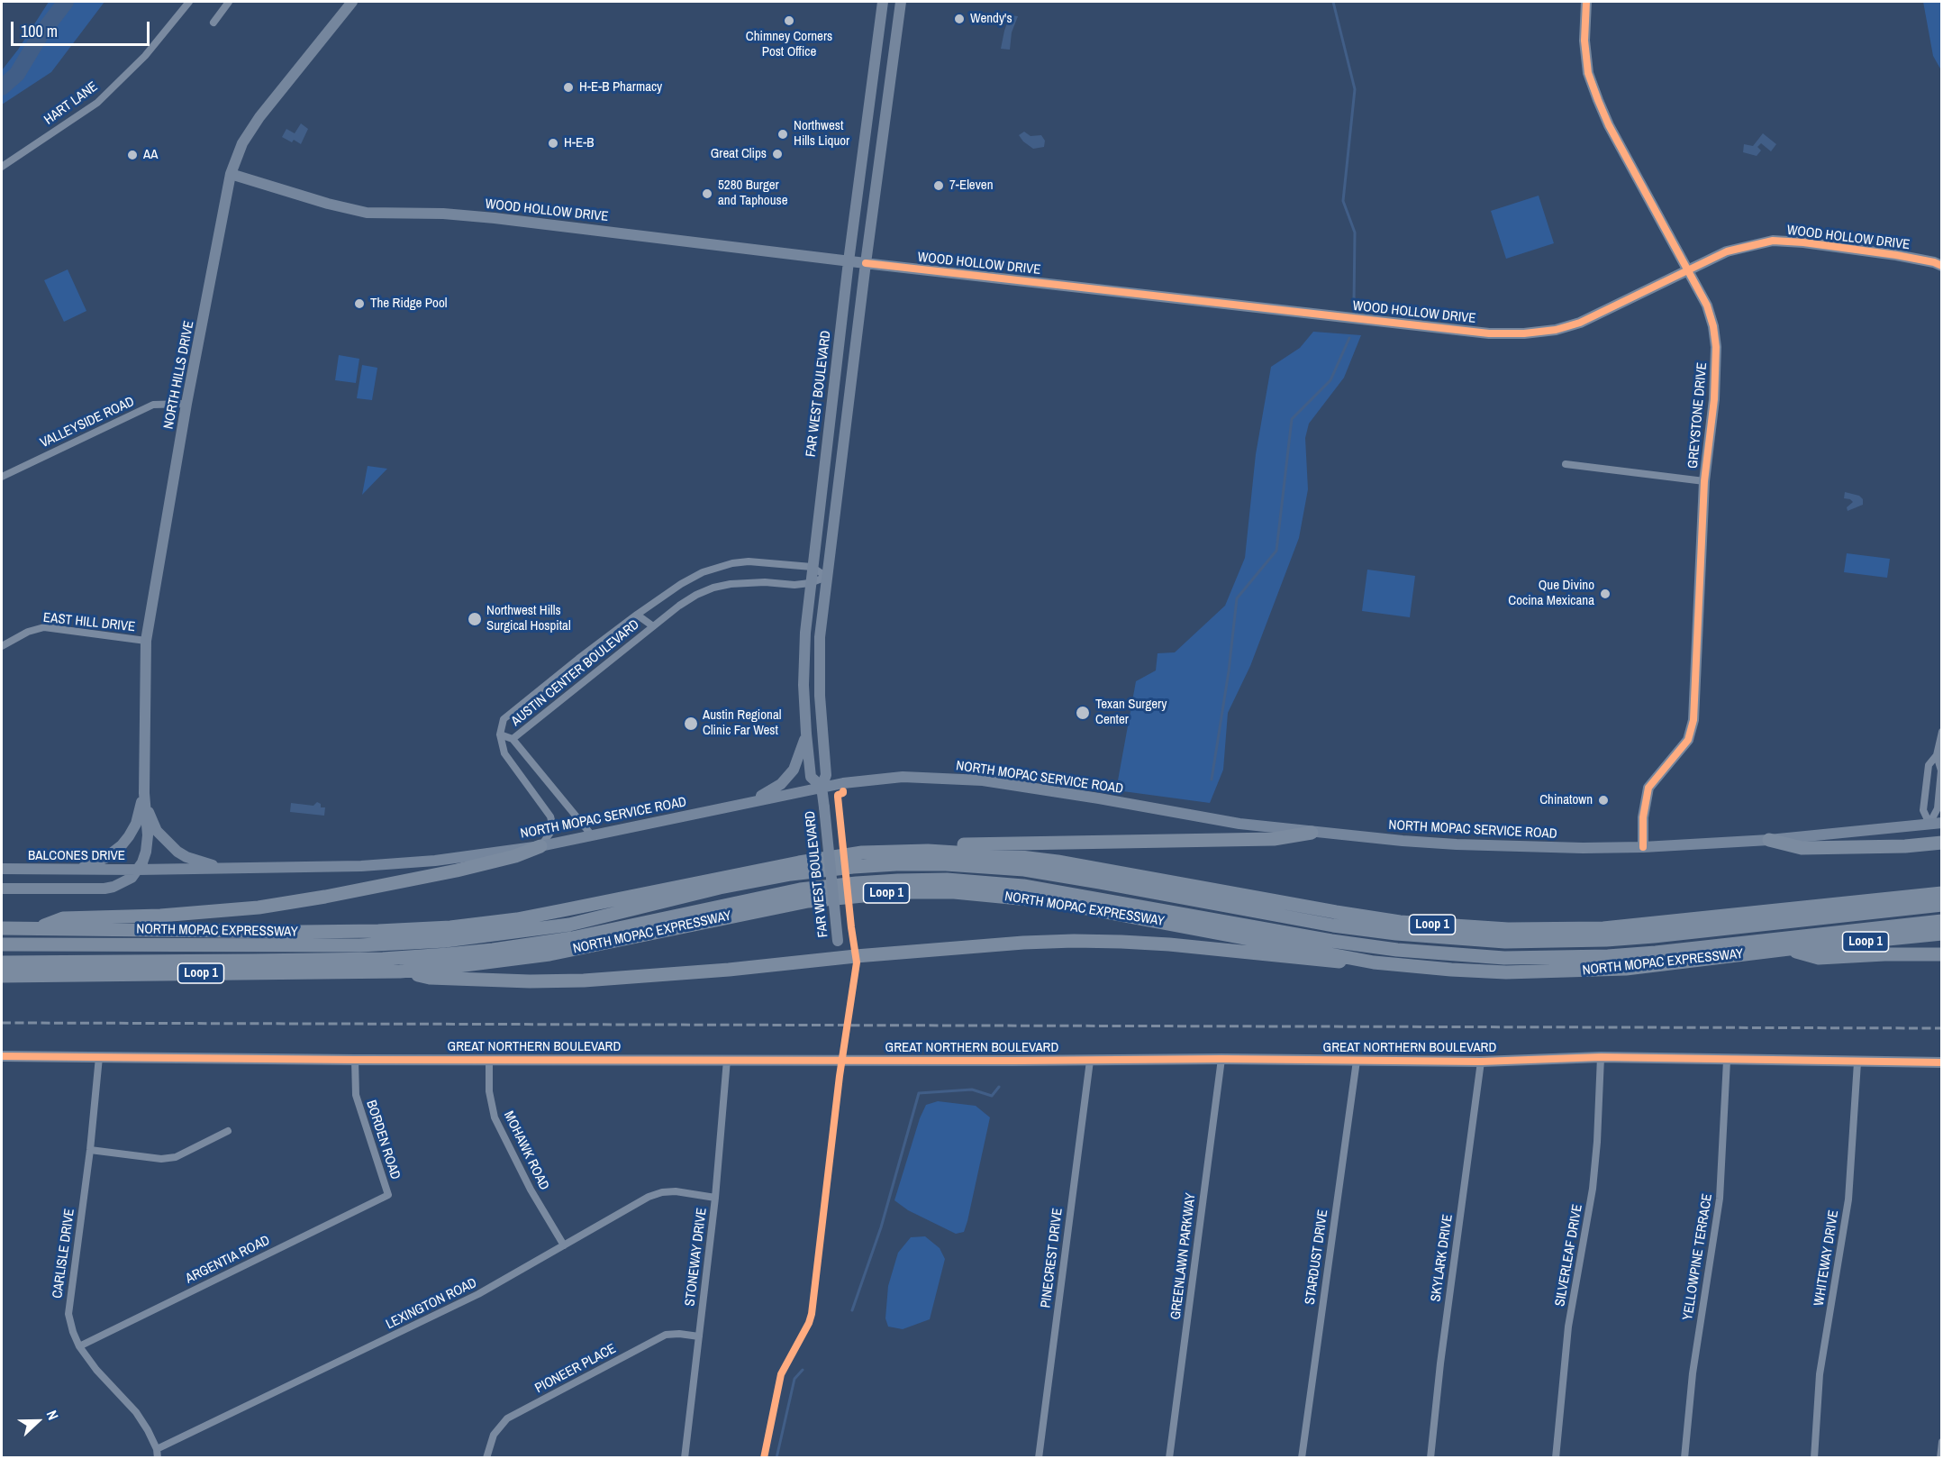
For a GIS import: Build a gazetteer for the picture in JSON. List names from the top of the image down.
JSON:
{
  "streets": {
    "highway": ["Loop 1", "NORTH MOPAC EXPRESSWAY"],
    "street": [
      "HART LANE",
      "WOOD HOLLOW DRIVE",
      "NORTH HILLS DRIVE",
      "FAR WEST BOULEVARD",
      "GREYSTONE DRIVE",
      "VALLEYSIDE ROAD",
      "EAST HILL DRIVE",
      "AUSTIN CENTER BOULEVARD",
      "NORTH MOPAC SERVICE ROAD",
      "BALCONES DRIVE",
      "GREAT NORTHERN BOULEVARD",
      "BORDEN ROAD",
      "MOHAWK ROAD",
      "CARLISLE DRIVE",
      "SILVERLEAF DRIVE",
      "GREENLAWN PARKWAY",
      "STONEWAY DRIVE",
      "STARDUST DRIVE",
      "YELLOWPINE TERRACE",
      "PINECREST DRIVE",
      "SKYLARK DRIVE",
      "WHITEWAY DRIVE",
      "ARGENTIA ROAD",
      "LEXINGTON ROAD",
      "PIONEER PLACE"
    ]
  },
  "crossings": [
    ["WOOD HOLLOW DRIVE", "NORTH HILLS DRIVE"],
    ["WOOD HOLLOW DRIVE", "FAR WEST BOULEVARD"],
    ["WOOD HOLLOW DRIVE", "GREYSTONE DRIVE"],
    ["NORTH HILLS DRIVE", "VALLEYSIDE ROAD"],
    ["NORTH HILLS DRIVE", "EAST HILL DRIVE"],
    ["NORTH HILLS DRIVE", "NORTH MOPAC SERVICE ROAD"],
    ["NORTH HILLS DRIVE", "BALCONES DRIVE"],
    ["FAR WEST BOULEVARD", "AUSTIN CENTER BOULEVARD"],
    ["FAR WEST BOULEVARD", "NORTH MOPAC SERVICE ROAD"],
    ["GREYSTONE DRIVE", "NORTH MOPAC SERVICE ROAD"],
    ["NORTH MOPAC SERVICE ROAD", "BALCONES DRIVE"],
    ["GREAT NORTHERN BOULEVARD", "BORDEN ROAD"],
    ["GREAT NORTHERN BOULEVARD", "MOHAWK ROAD"],
    ["GREAT NORTHERN BOULEVARD", "CARLISLE DRIVE"],
    ["GREAT NORTHERN BOULEVARD", "SILVERLEAF DRIVE"],
    ["GREAT NORTHERN BOULEVARD", "GREENLAWN PARKWAY"],
    ["GREAT NORTHERN BOULEVARD", "STONEWAY DRIVE"],
    ["GREAT NORTHERN BOULEVARD", "STARDUST DRIVE"],
    ["GREAT NORTHERN BOULEVARD", "YELLOWPINE TERRACE"],
    ["GREAT NORTHERN BOULEVARD", "PINECREST DRIVE"],
    ["GREAT NORTHERN BOULEVARD", "SKYLARK DRIVE"],
    ["GREAT NORTHERN BOULEVARD", "WHITEWAY DRIVE"],
    ["BORDEN ROAD", "ARGENTIA ROAD"],
    ["MOHAWK ROAD", "LEXINGTON ROAD"],
    ["CARLISLE DRIVE", "ARGENTIA ROAD"],
    ["CARLISLE DRIVE", "LEXINGTON ROAD"],
    ["STONEWAY DRIVE", "LEXINGTON ROAD"],
    ["STONEWAY DRIVE", "PIONEER PLACE"]
  ],
  "places": [
    "Wendy's",
    "Chimney Corners Post Office",
    "H-E-B Pharmacy",
    "Northwest Hills Liquor",
    "H-E-B",
    "Great Clips",
    "AA",
    "7-Eleven",
    "5280 Burger and Taphouse",
    "The Ridge Pool",
    "Que Divino Cocina Mexicana",
    "Northwest Hills Surgical Hospital",
    "Texan Surgery Center",
    "Austin Regional Clinic Far West",
    "Chinatown"
  ],
  "scale_bar": "100 m",
  "north": "right"
}
